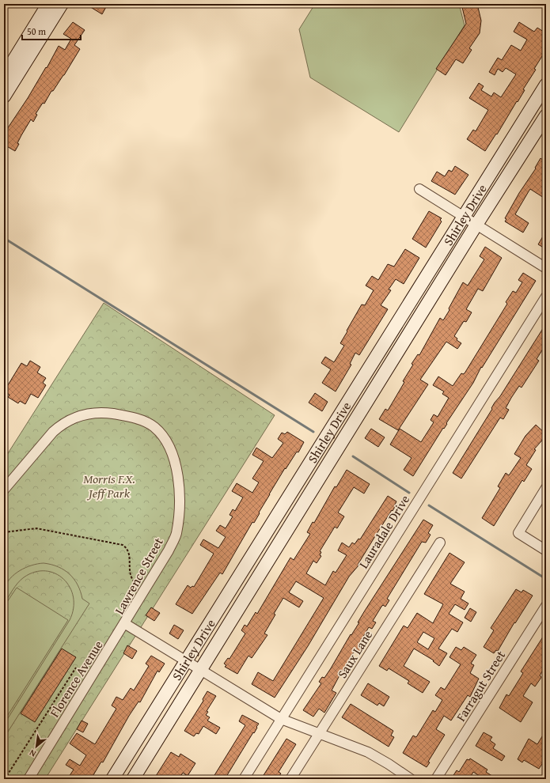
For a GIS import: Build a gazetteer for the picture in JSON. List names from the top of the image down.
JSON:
{
  "streets": {
    "street": [
      "Shirley Drive",
      "Lauradale Drive",
      "Lawrence Street",
      "Saux Lane",
      "Florence Avenue",
      "Farragut Street"
    ]
  },
  "crossings": [
    ["Shirley Drive", "Lawrence Street"],
    ["Lauradale Drive", "Lawrence Street"],
    ["Lawrence Street", "Saux Lane"],
    ["Lawrence Street", "Florence Avenue"]
  ],
  "parks": ["Morris F.X. Jeff Park"],
  "scale_bar": "50 m",
  "north": "bottom left"
}
